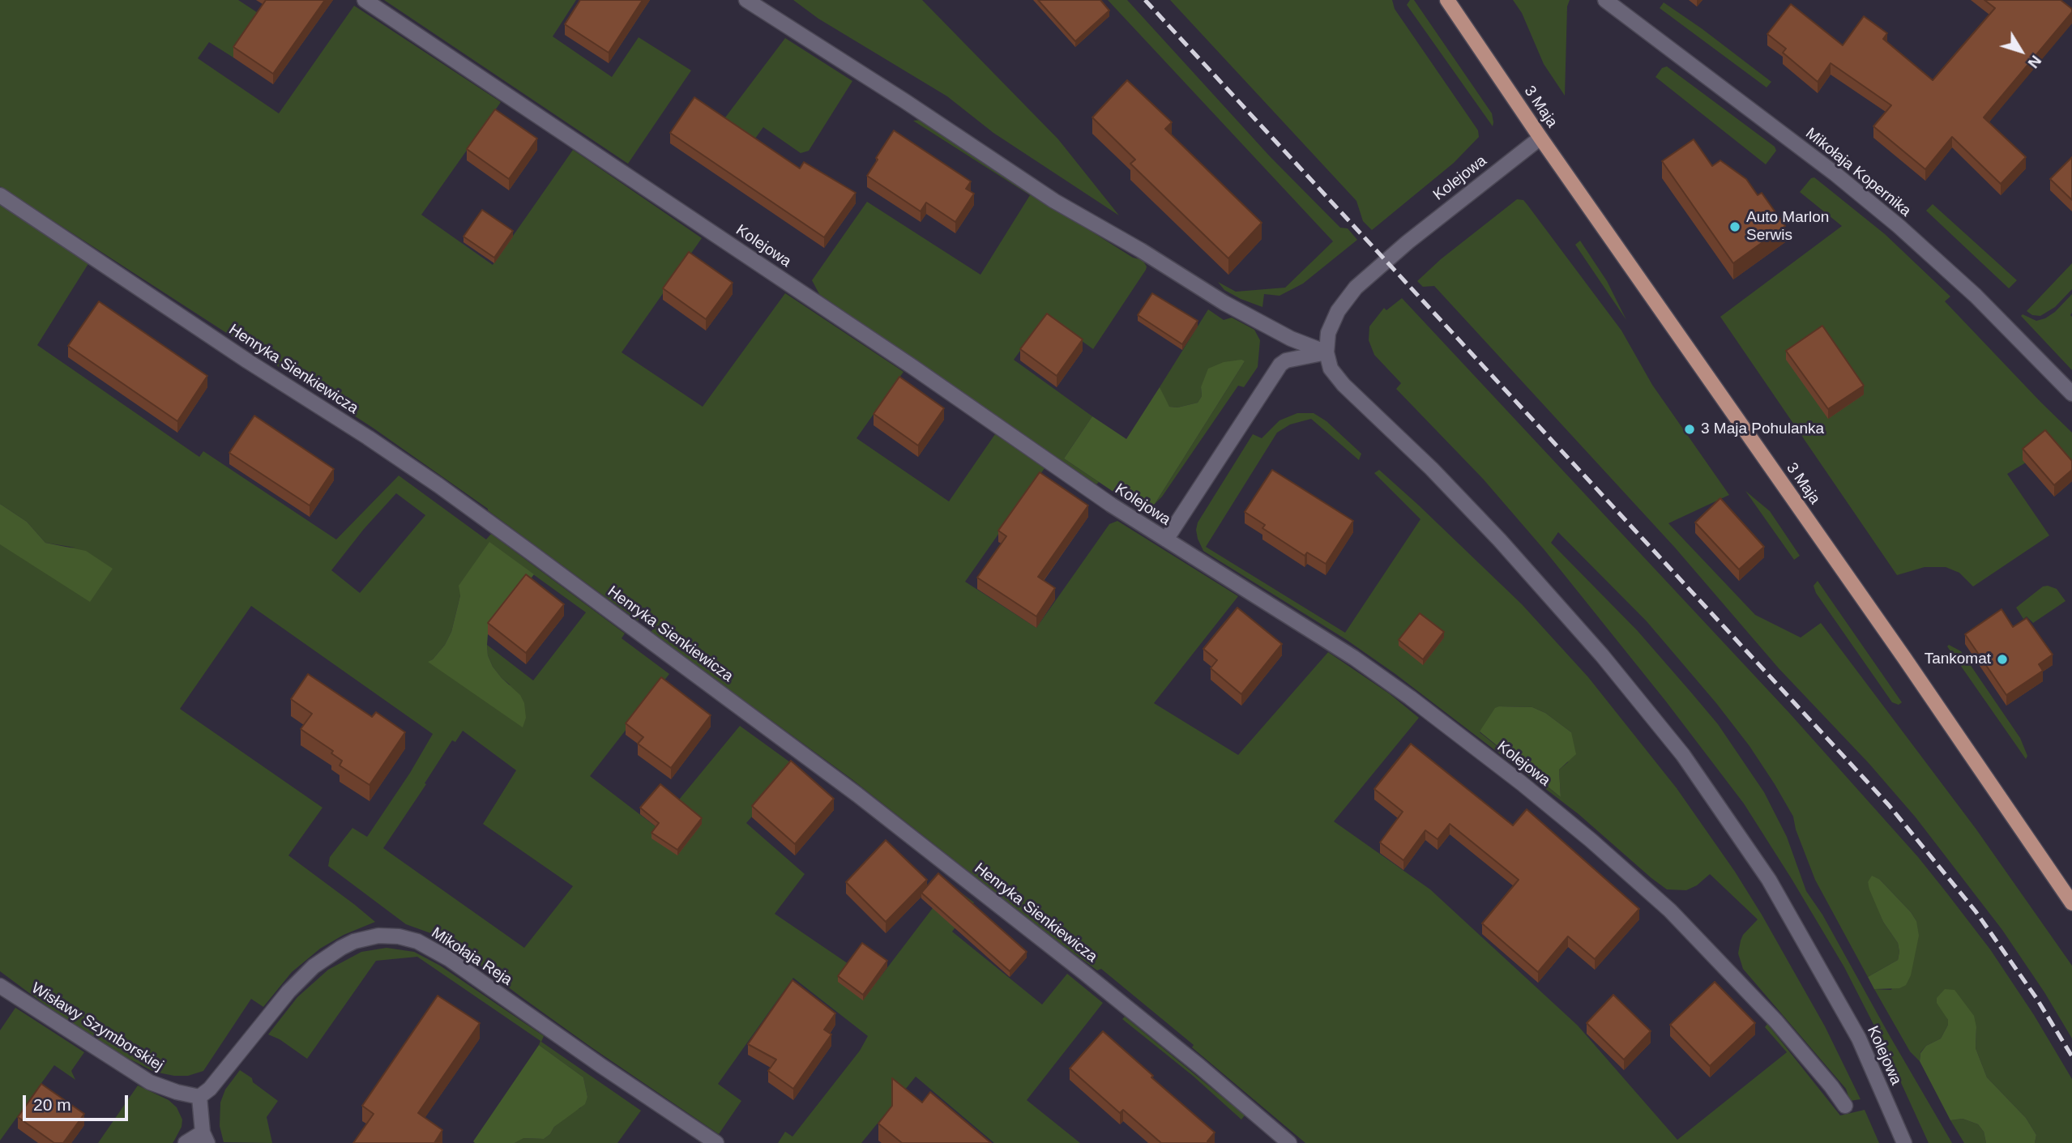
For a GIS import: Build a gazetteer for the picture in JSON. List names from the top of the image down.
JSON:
{
  "streets": {
    "main road": ["3 Maja"],
    "street": [
      "Mikołaja Kopernika",
      "Kolejowa",
      "Henryka Sienkiewicza",
      "Mikołaja Reja",
      "Wisławy Szymborskiej"
    ]
  },
  "crossings": [
    ["3 Maja", "Kolejowa"],
    ["Mikołaja Reja", "Wisławy Szymborskiej"]
  ],
  "places": ["Auto Marlon Serwis", "3 Maja Pohulanka", "Tankomat"],
  "scale_bar": "20 m",
  "north": "bottom right"
}
